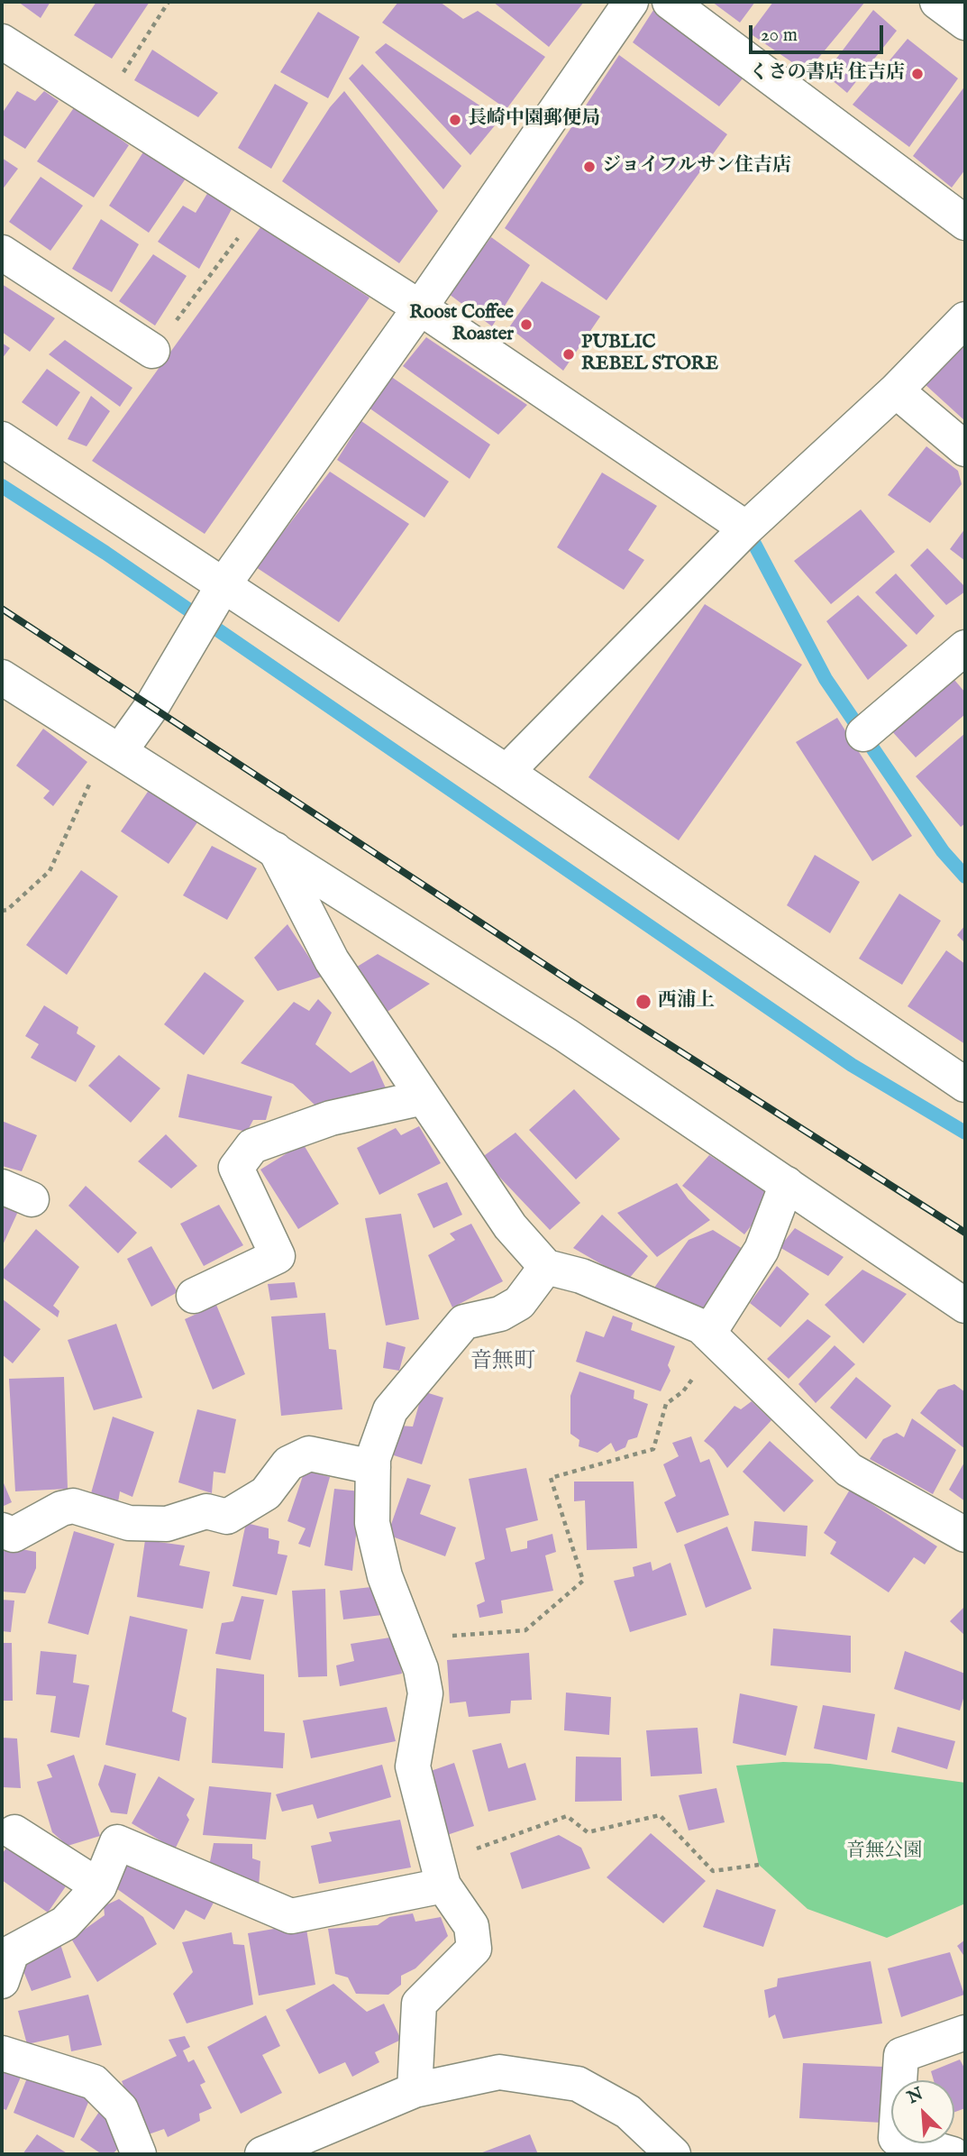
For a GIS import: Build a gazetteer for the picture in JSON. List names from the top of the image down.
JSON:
{
  "districts": ["音無町"],
  "parks": ["音無公園"],
  "places": [
    "くさの書店 住吉店",
    "長崎中園郵便局",
    "ジョイフルサン住吉店",
    "Roost Coffee Roaster",
    "PUBLIC REBEL STORE",
    "西浦上"
  ],
  "scale_bar": "20 m",
  "north": "top left"
}
